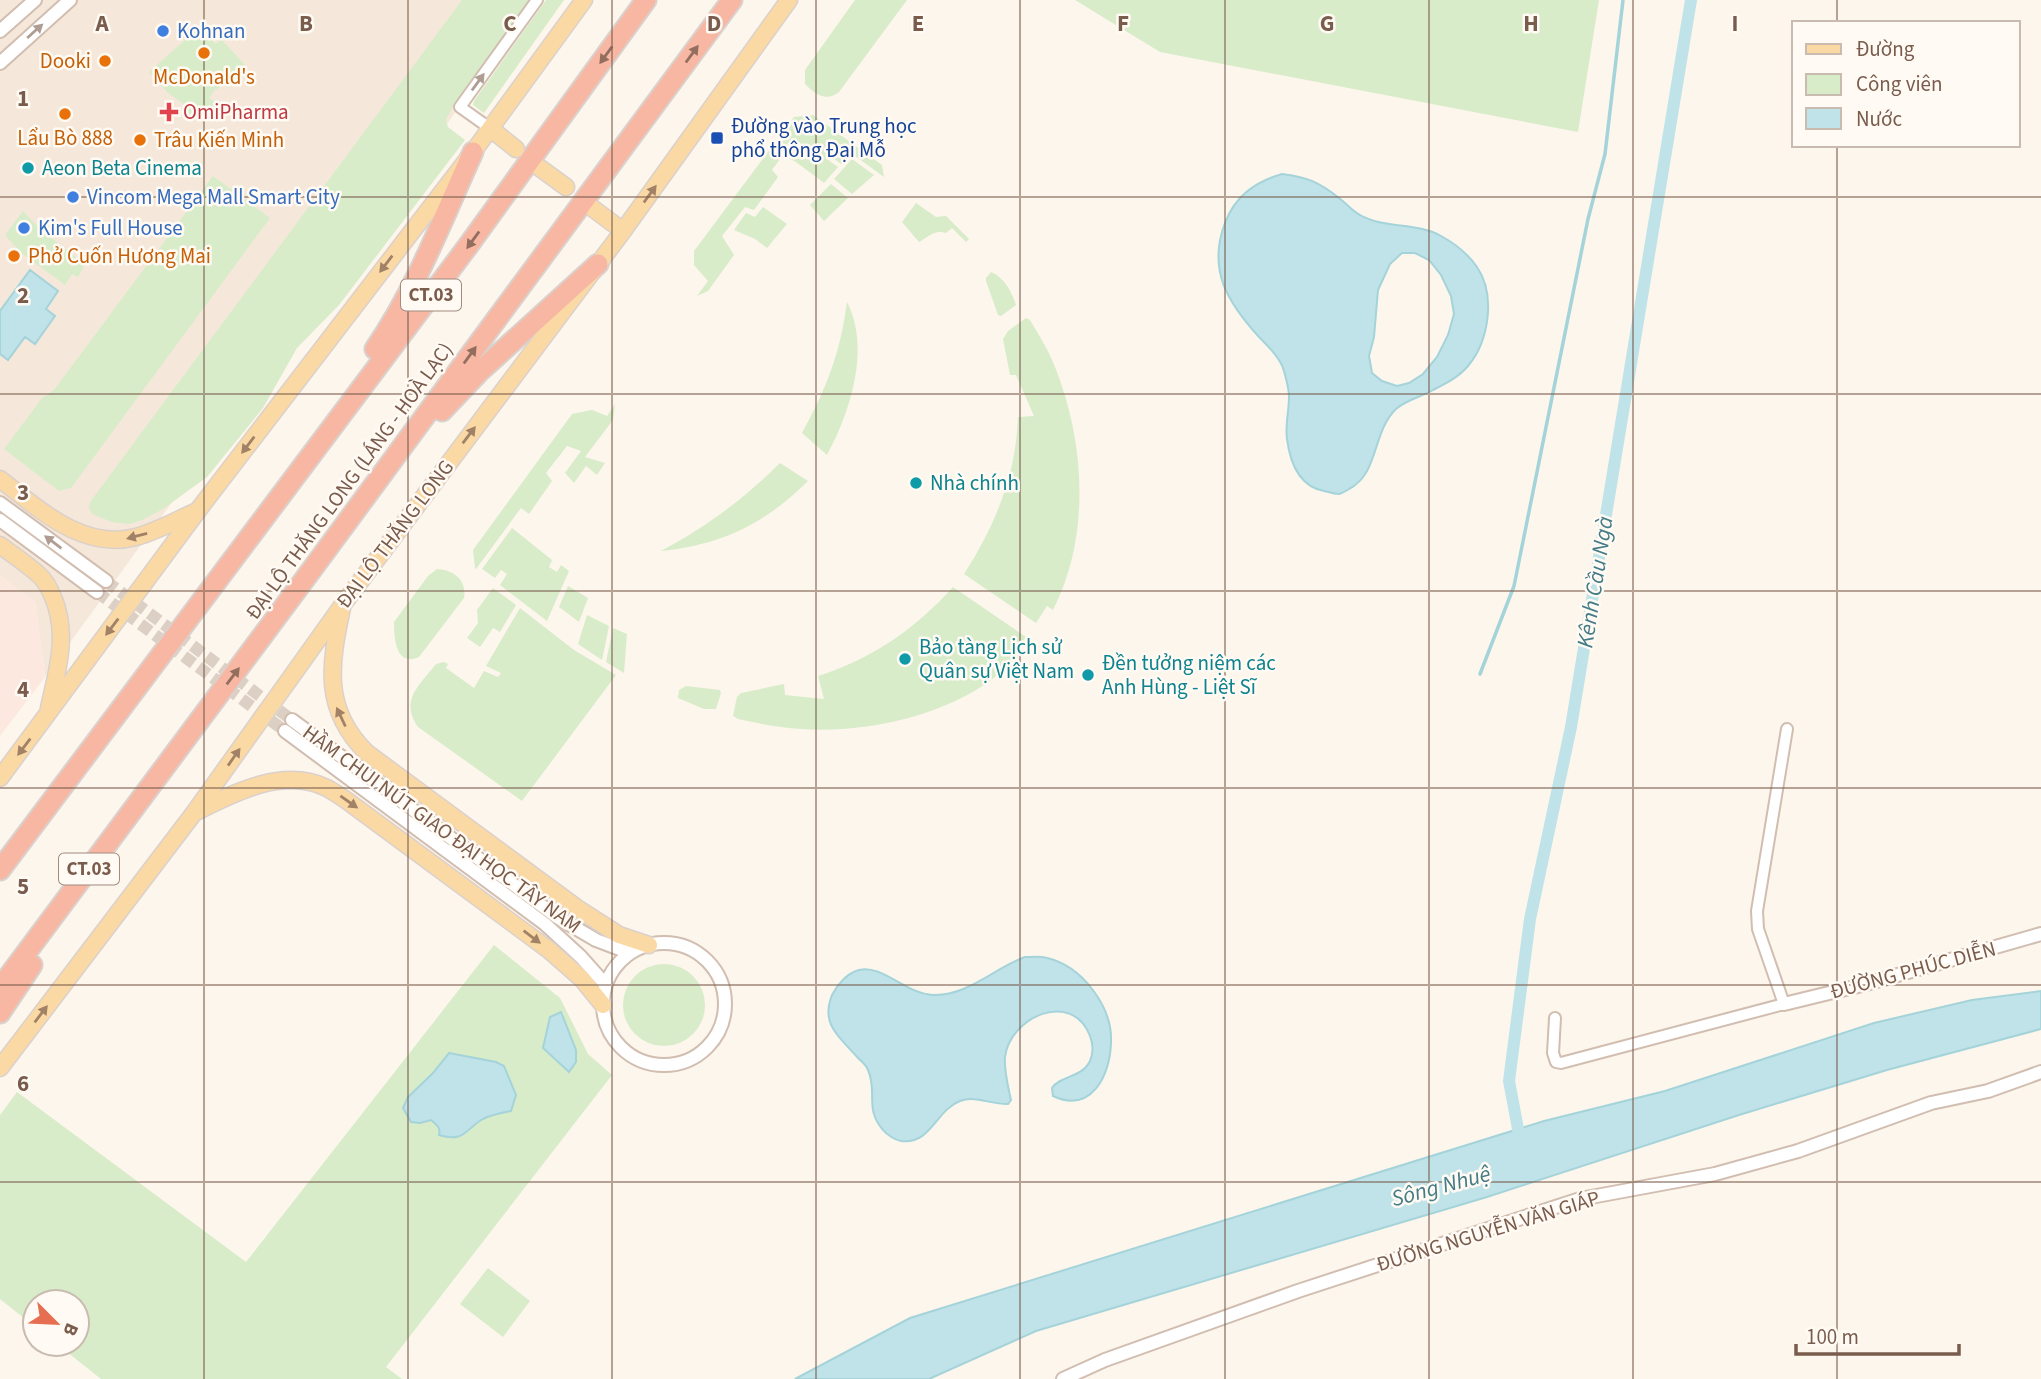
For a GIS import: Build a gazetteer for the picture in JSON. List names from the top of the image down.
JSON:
{
  "streets": {
    "highway": ["CT.03", "ĐẠI LỘ THĂNG LONG (LÁNG - HOÀ LẠC)"],
    "main road": ["ĐẠI LỘ THĂNG LONG"],
    "street": ["HẦM CHUI NÚT GIAO ĐẠI HỌC TÂY NAM", "ĐƯỜNG PHÚC DIỄN", "ĐƯỜNG NGUYỄN VĂN GIÁP"]
  },
  "one_way": ["ĐẠI LỘ THĂNG LONG"],
  "water": ["Kênh Cầu Ngà", "Sông Nhuệ"],
  "places": {
    "other": [
      "Kohnan",
      "McDonald's",
      "Dooki",
      "Lẩu Bò 888",
      "Trâu Kiến Minh",
      "Aeon Beta Cinema",
      "Vincom Mega Mall Smart City",
      "Kim's Full House",
      "Phở Cuốn Hương Mai",
      "Nhà chính",
      "Bảo tàng Lịch sử Quân sự Việt Nam",
      "Đền tưởng niệm các Anh Hùng - Liệt Sĩ"
    ],
    "health": ["OmiPharma"],
    "transit": ["Đường vào Trung học phổ thông Đại Mỗ"]
  },
  "legend": ["Đường", "Công viên", "Nước"],
  "scale_bar": "100 m",
  "north": "bottom right",
  "grid": {
    "columns": [
      "A",
      "B",
      "C",
      "D",
      "E",
      "F",
      "G",
      "H",
      "I"
    ],
    "rows": [
      "1",
      "2",
      "3",
      "4",
      "5",
      "6"
    ]
  }
}
